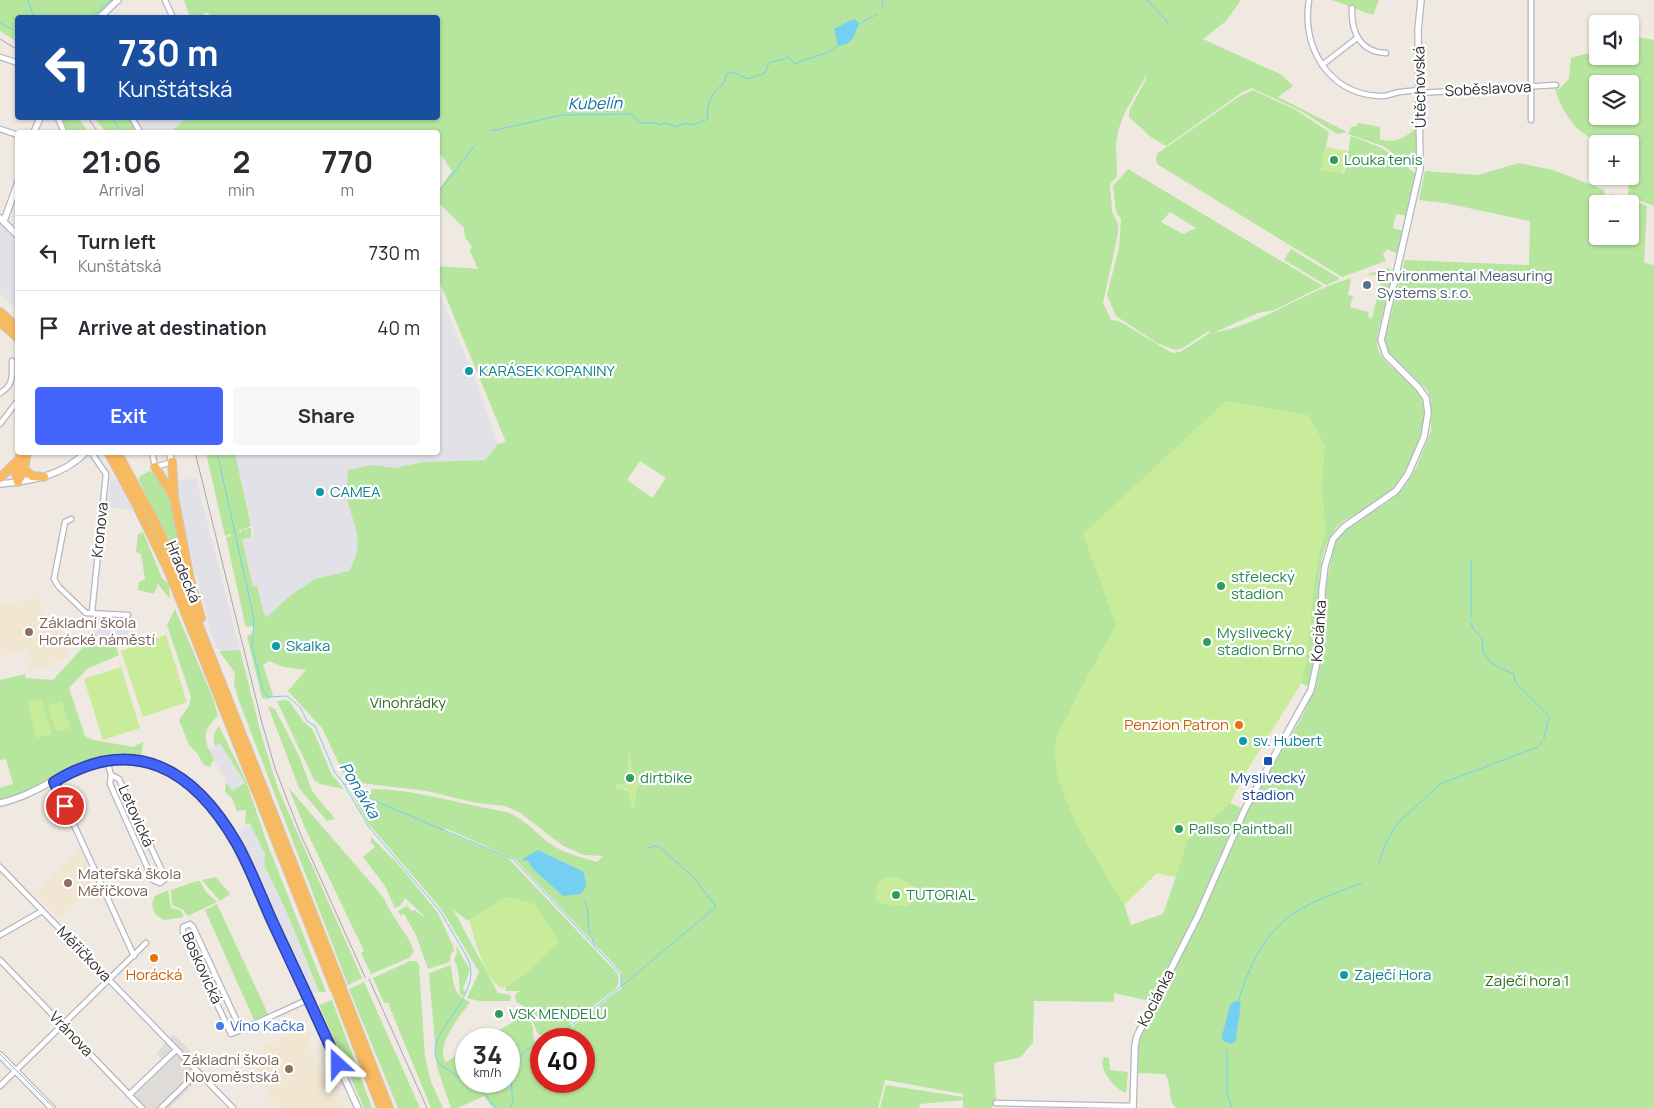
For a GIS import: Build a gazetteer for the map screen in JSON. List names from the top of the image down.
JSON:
{
  "streets": {
    "highway": ["Hradecká"],
    "street": [
      "Útěchovská",
      "Soběslavova",
      "Kronova",
      "Kociánka",
      "Letovická",
      "Měřičkova",
      "Boskovická",
      "Vránova"
    ]
  },
  "crossings": [
    ["Útěchovská", "Soběslavova"],
    ["Útěchovská", "Kociánka"]
  ],
  "water": ["Kubelín", "Ponávka"],
  "parks": ["Vinohrádky", "Zaječí hora 1"],
  "places": {
    "other": [
      "Louka tenis",
      "Environmental Measuring Systems s.r.o.",
      "KARÁSEK KOPANINY",
      "CAMEA",
      "střelecký stadion",
      "Základní škola Horácké náměstí",
      "Myslivecký stadion Brno",
      "Skalka",
      "Penzion Patron",
      "sv. Hubert",
      "dirtbike",
      "Pallso Paintball",
      "Mateřská škola Měříčkova",
      "TUTORIAL",
      "Horácká",
      "Zaječí Hora",
      "VSK MENDELU",
      "Víno Kačka",
      "Základní škola Novoměstská"
    ],
    "transit": ["Myslivecký stadion"]
  },
  "page": {
    "map_buttons": ["+", "−"],
    "turn": ["730 m", "Kunštátská"],
    "eta": [
      "21:06",
      "Arrival",
      "2",
      "min",
      "770",
      "m"
    ],
    "list": [
      {
        "name": "Turn left",
        "note": "Kunštátská",
        "value": "730 m"
      },
      {
        "name": "Arrive at destination",
        "value": "40 m"
      }
    ],
    "buttons": ["Exit", "Share"],
    "speed": "34 km/h",
    "limit": "40"
  }
}
